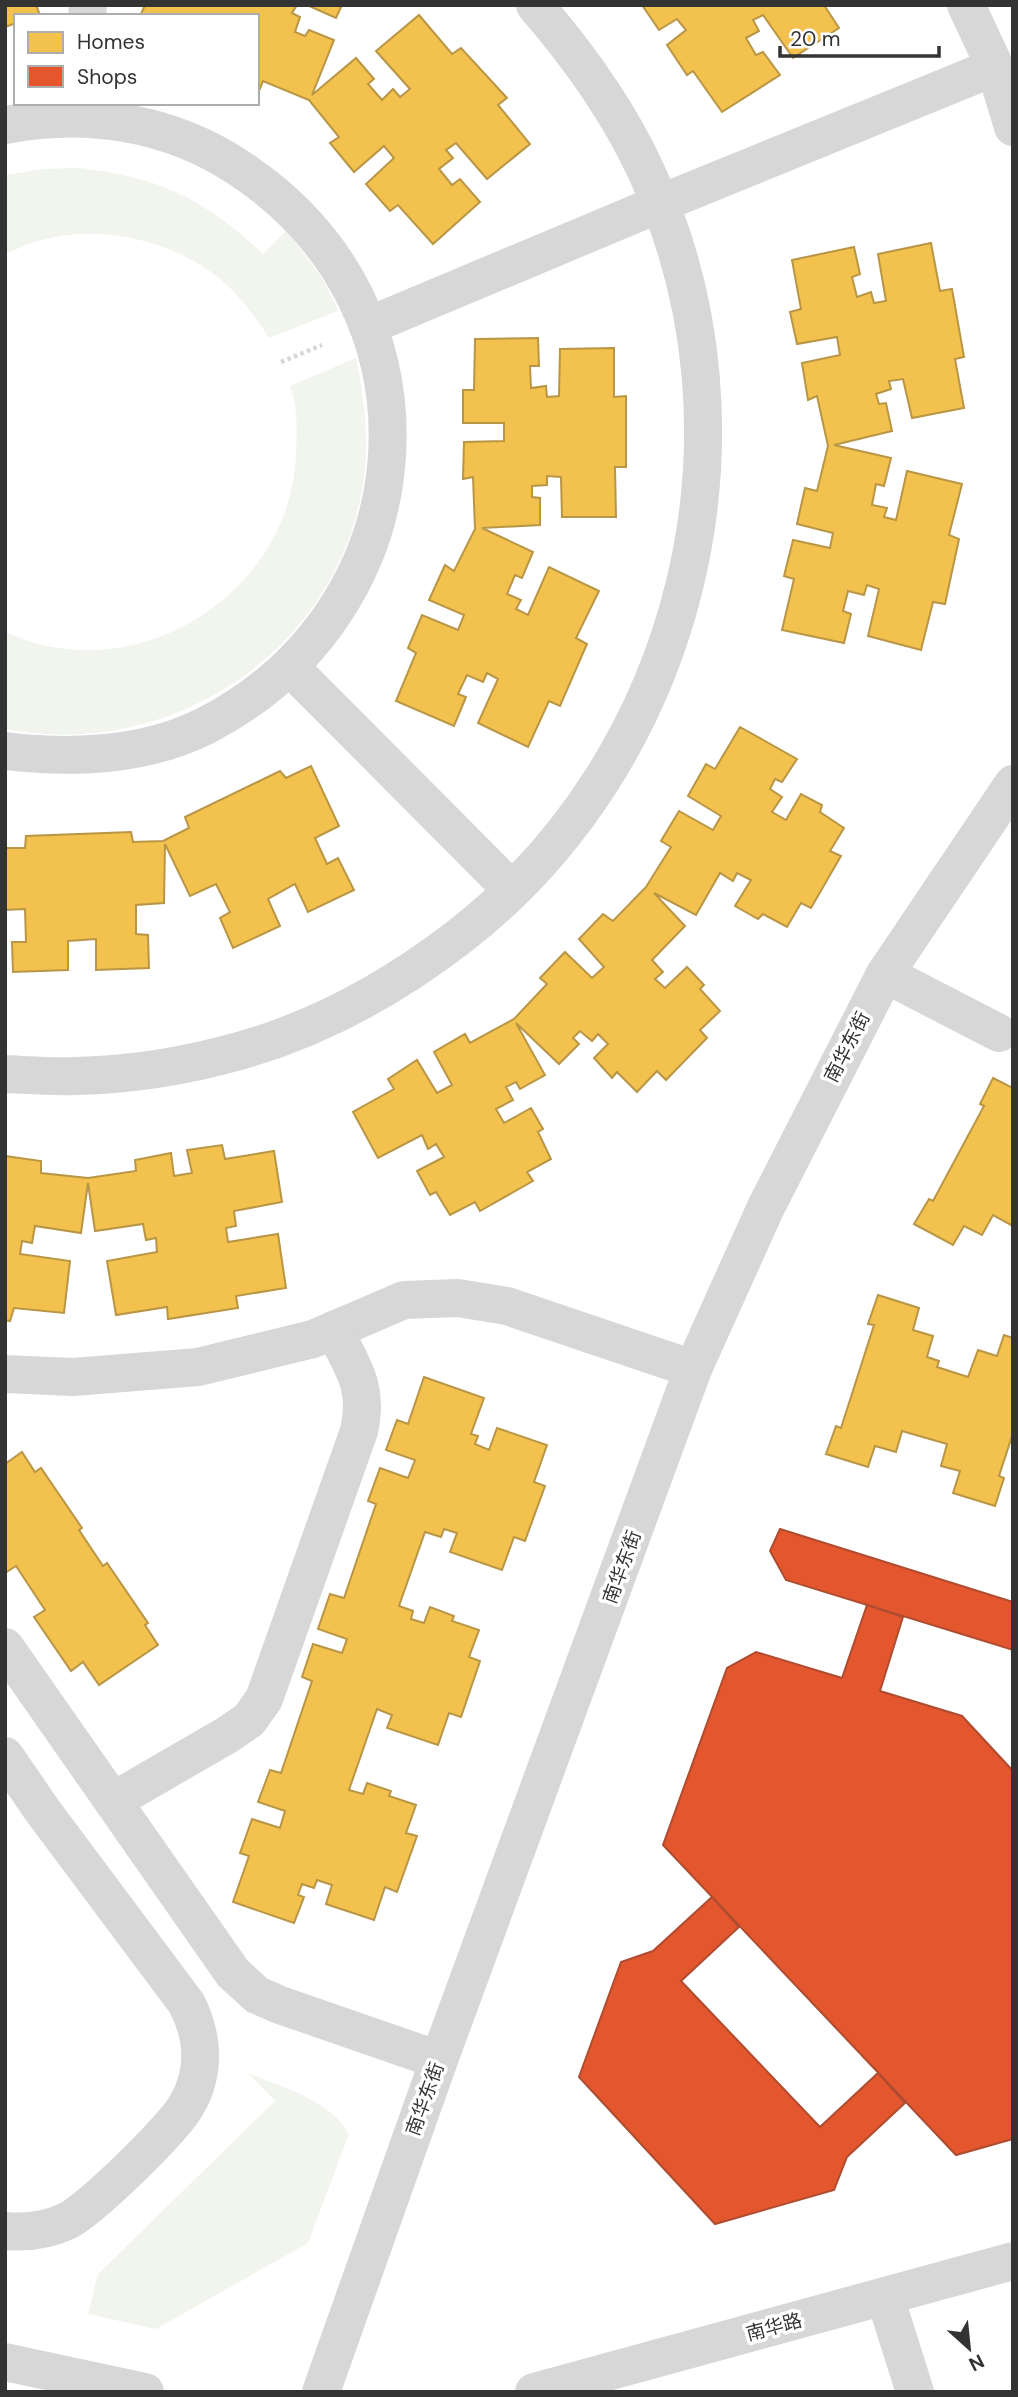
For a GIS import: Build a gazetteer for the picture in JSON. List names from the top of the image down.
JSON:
{
  "streets": {
    "street": ["南华东街", "南华路"]
  },
  "legend": ["Homes", "Shops"],
  "scale_bar": "20 m",
  "north": "bottom right"
}
